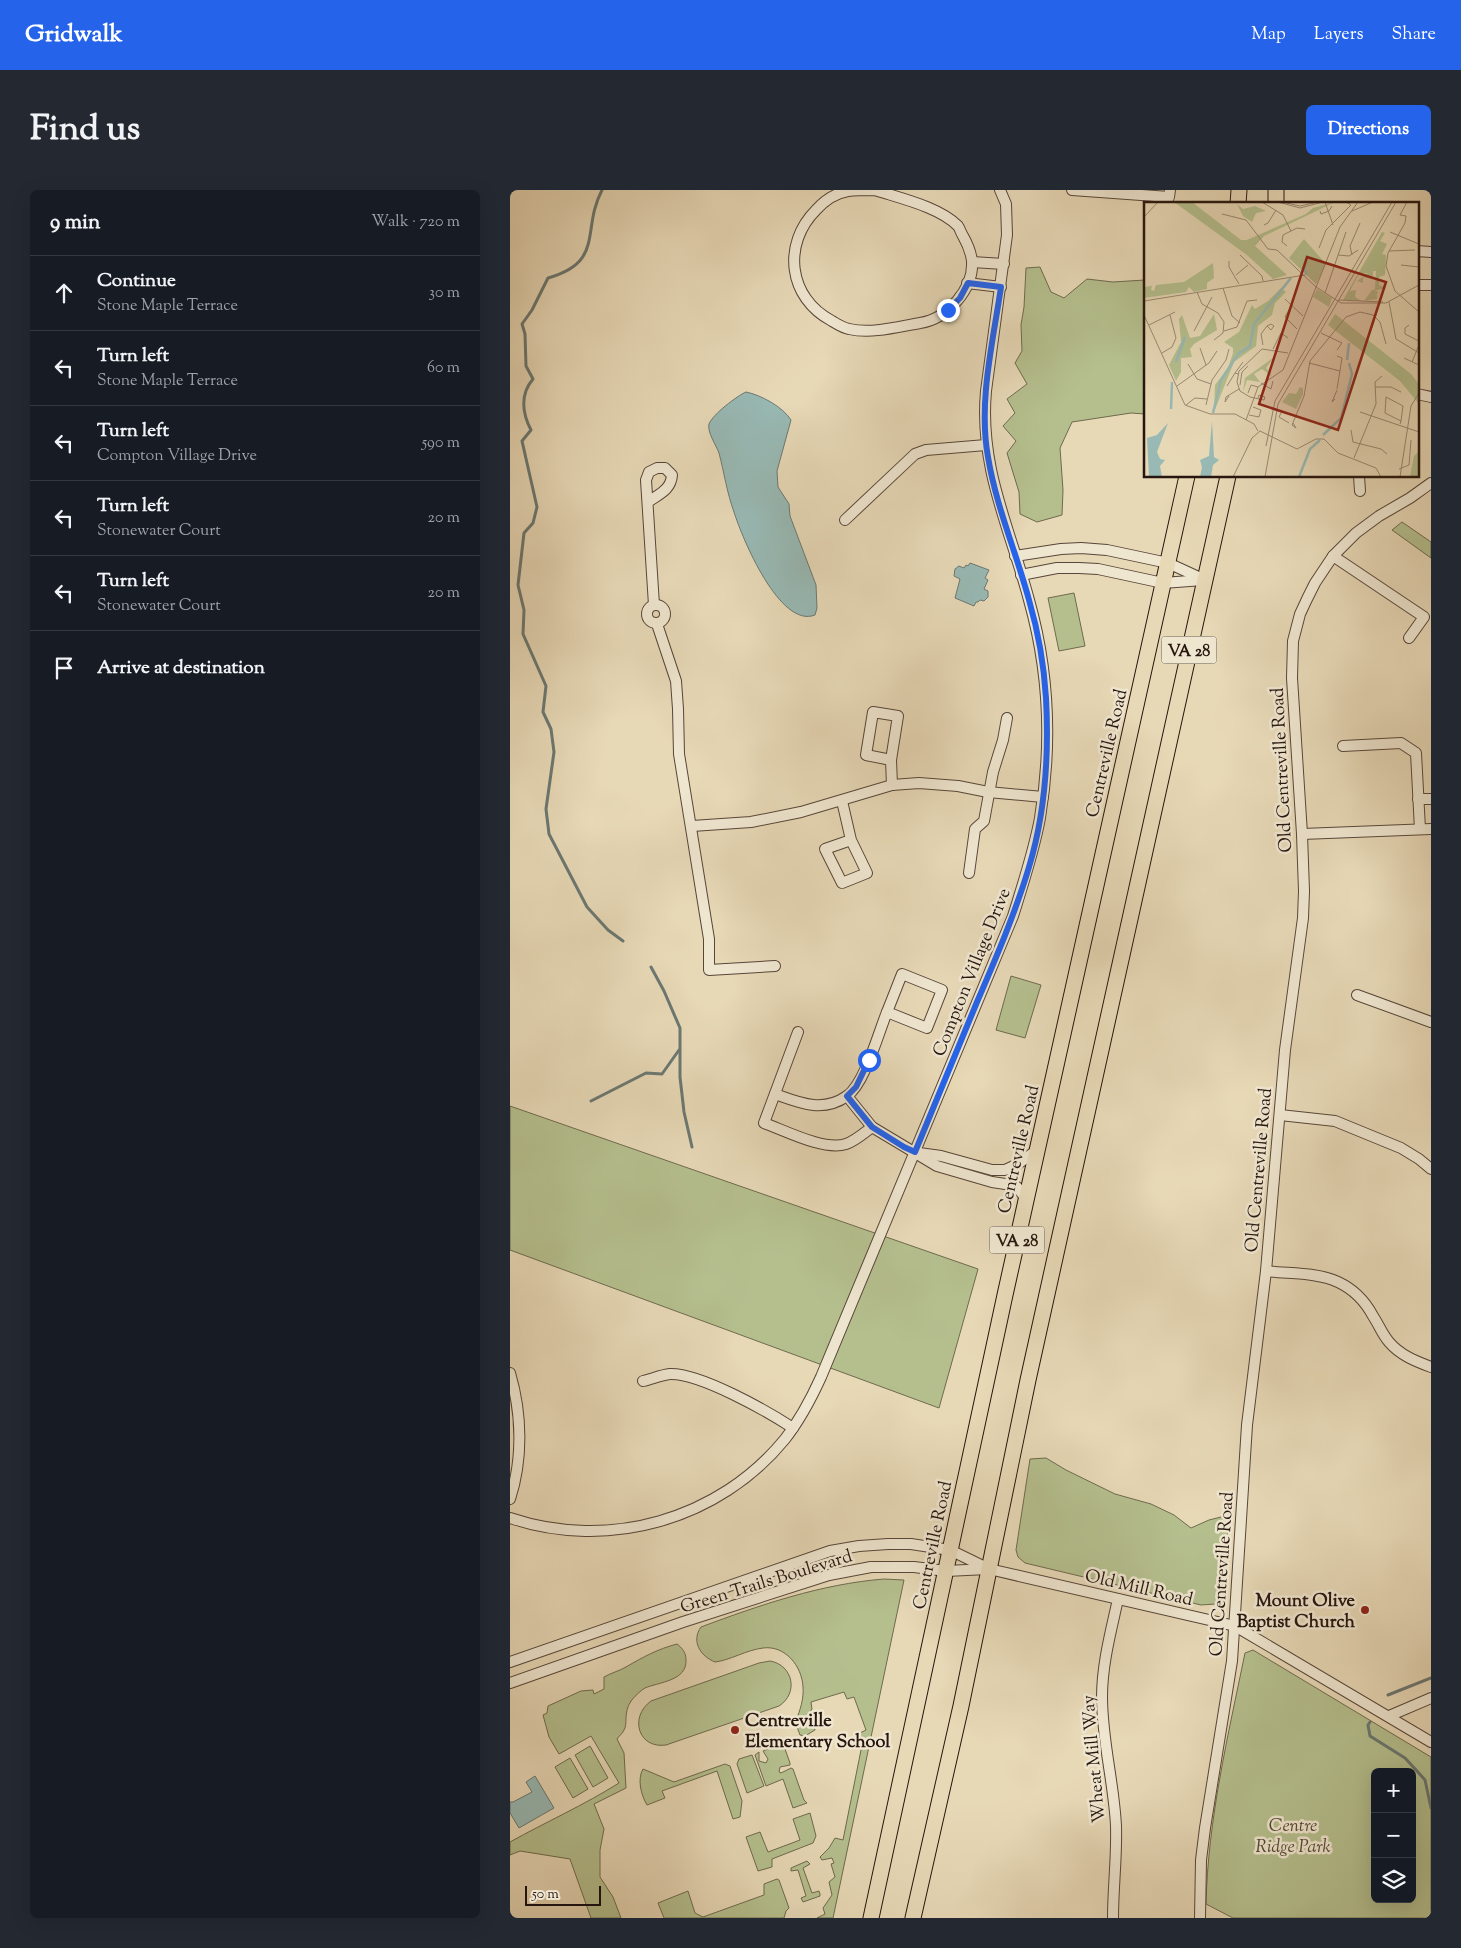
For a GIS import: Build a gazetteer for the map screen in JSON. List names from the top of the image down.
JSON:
{
  "streets": {
    "highway": ["VA 28", "Centreville Road"],
    "street": [
      "Old Centreville Road",
      "Compton Village Drive",
      "Green Trails Boulevard",
      "Old Mill Road",
      "Wheat Mill Way"
    ]
  },
  "crossings": [
    ["VA 28", "Green Trails Boulevard"],
    ["VA 28", "Old Mill Road"],
    ["Centreville Road", "Green Trails Boulevard"],
    ["Old Centreville Road", "Old Mill Road"],
    ["Green Trails Boulevard", "Old Mill Road"],
    ["Old Mill Road", "Wheat Mill Way"]
  ],
  "parks": ["Centre Ridge Park"],
  "places": ["Mount Olive Baptist Church", "Centreville Elementary School"],
  "scale_bar": "50 m",
  "page": {
    "header": "Gridwalk",
    "nav": ["Map", "Layers", "Share"],
    "title": "Find us",
    "buttons": "Directions",
    "heading": ["9 min", "Walk · 720 m"],
    "list": [
      ["Continue", "Stone Maple Terrace", "30 m"],
      ["Turn left", "Stone Maple Terrace", "60 m"],
      ["Turn left", "Compton Village Drive", "590 m"],
      ["Turn left", "Stonewater Court", "20 m"],
      ["Turn left", "Stonewater Court", "20 m"],
      "Arrive at destination"
    ],
    "map_buttons": ["+", "−"],
    "scale": "50 m"
  }
}
